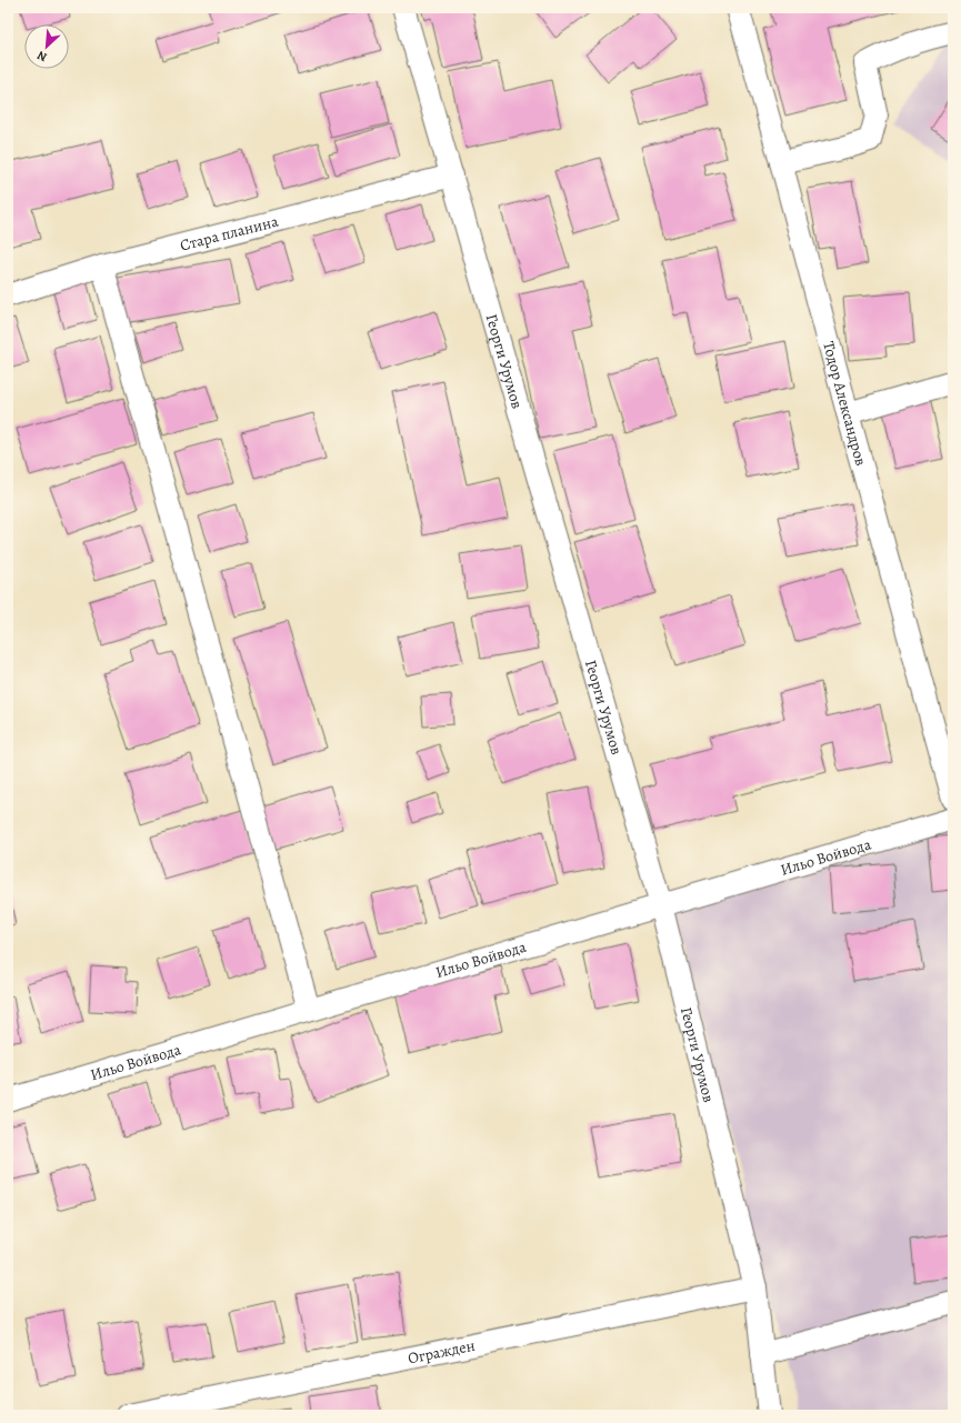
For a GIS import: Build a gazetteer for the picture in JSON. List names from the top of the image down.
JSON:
{
  "streets": {
    "street": [
      "Стара планина",
      "Георги Урумов",
      "Тодор Александров",
      "Ильо Войвода",
      "Огражден"
    ]
  },
  "crossings": [
    ["Стара планина", "Георги Урумов"],
    ["Георги Урумов", "Ильо Войвода"],
    ["Георги Урумов", "Огражден"]
  ],
  "north": "bottom left"
}
